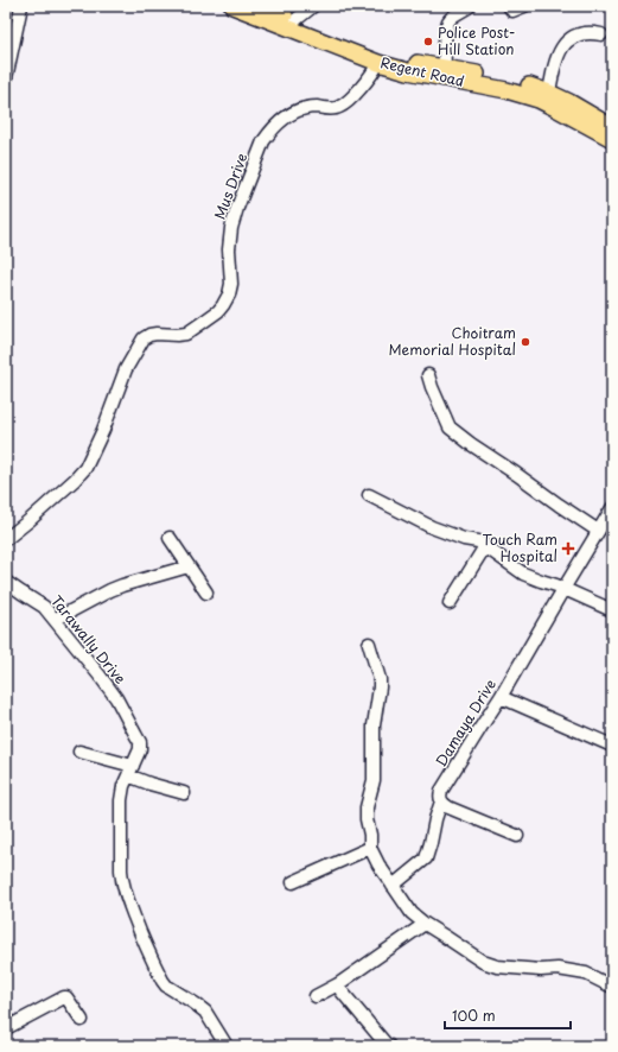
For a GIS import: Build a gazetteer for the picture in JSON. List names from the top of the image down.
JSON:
{
  "streets": {
    "main road": ["Regent Road"],
    "street": ["Mus Drive", "Tarawally Drive", "Damaya Drive"]
  },
  "crossings": [
    ["Regent Road", "Mus Drive"]
  ],
  "places": {
    "other": ["Police Post- Hill Station", "Choitram Memorial Hospital"],
    "health": ["Touch Ram Hospital"]
  },
  "scale_bar": "100 m"
}
